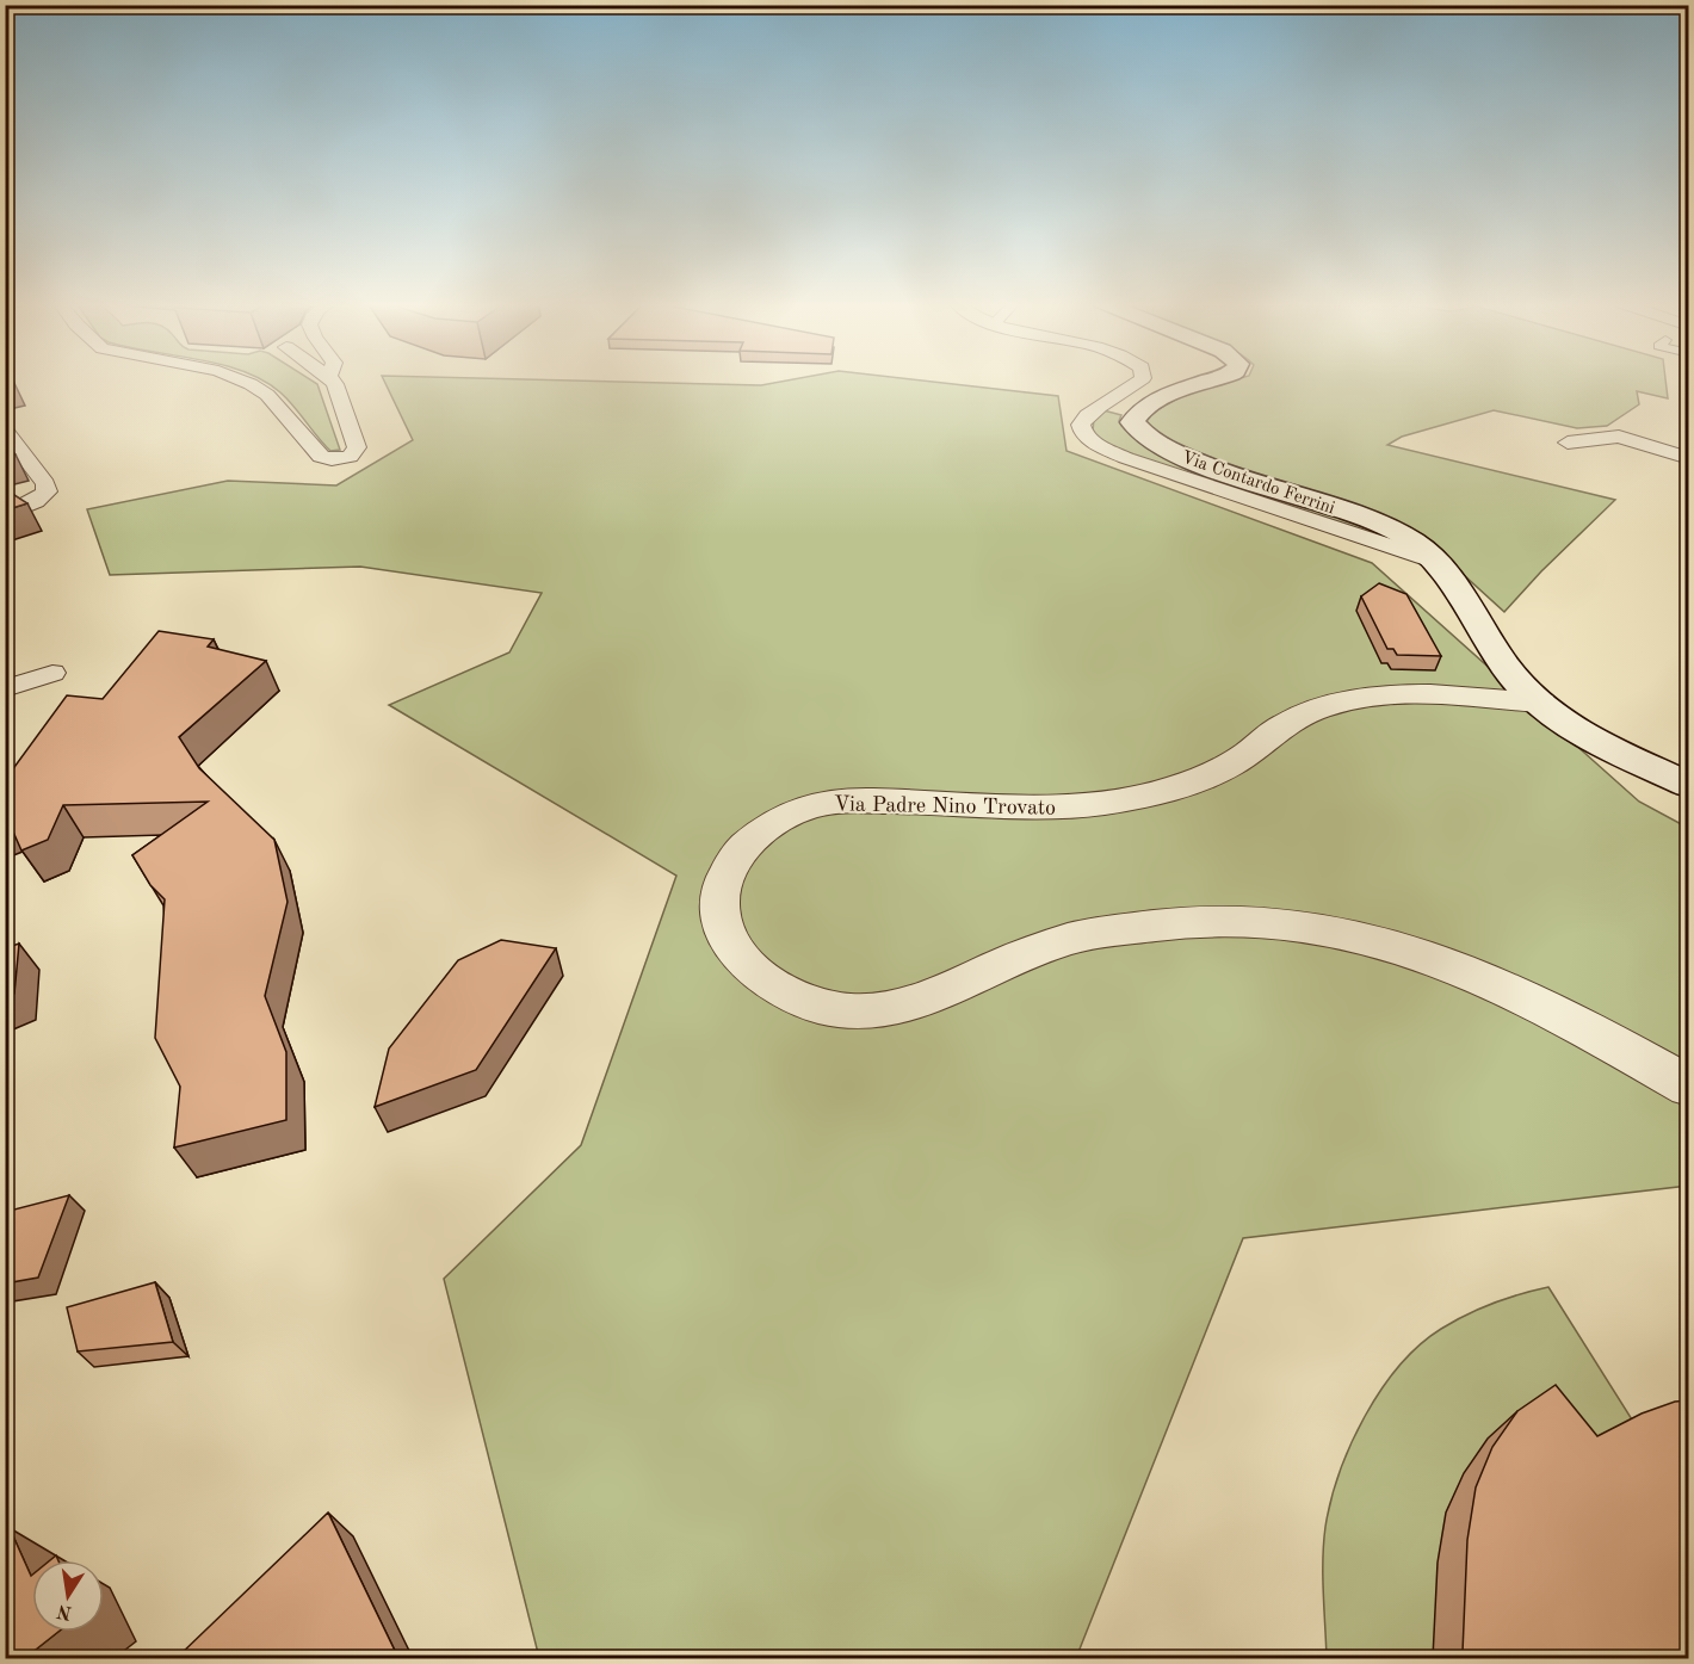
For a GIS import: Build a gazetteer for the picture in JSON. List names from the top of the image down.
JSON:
{
  "streets": {
    "main road": ["Via Contardo Ferrini"],
    "street": ["Via Padre Nino Trovato"]
  },
  "crossings": [
    ["Via Contardo Ferrini", "Via Padre Nino Trovato"]
  ],
  "north": "bottom"
}
